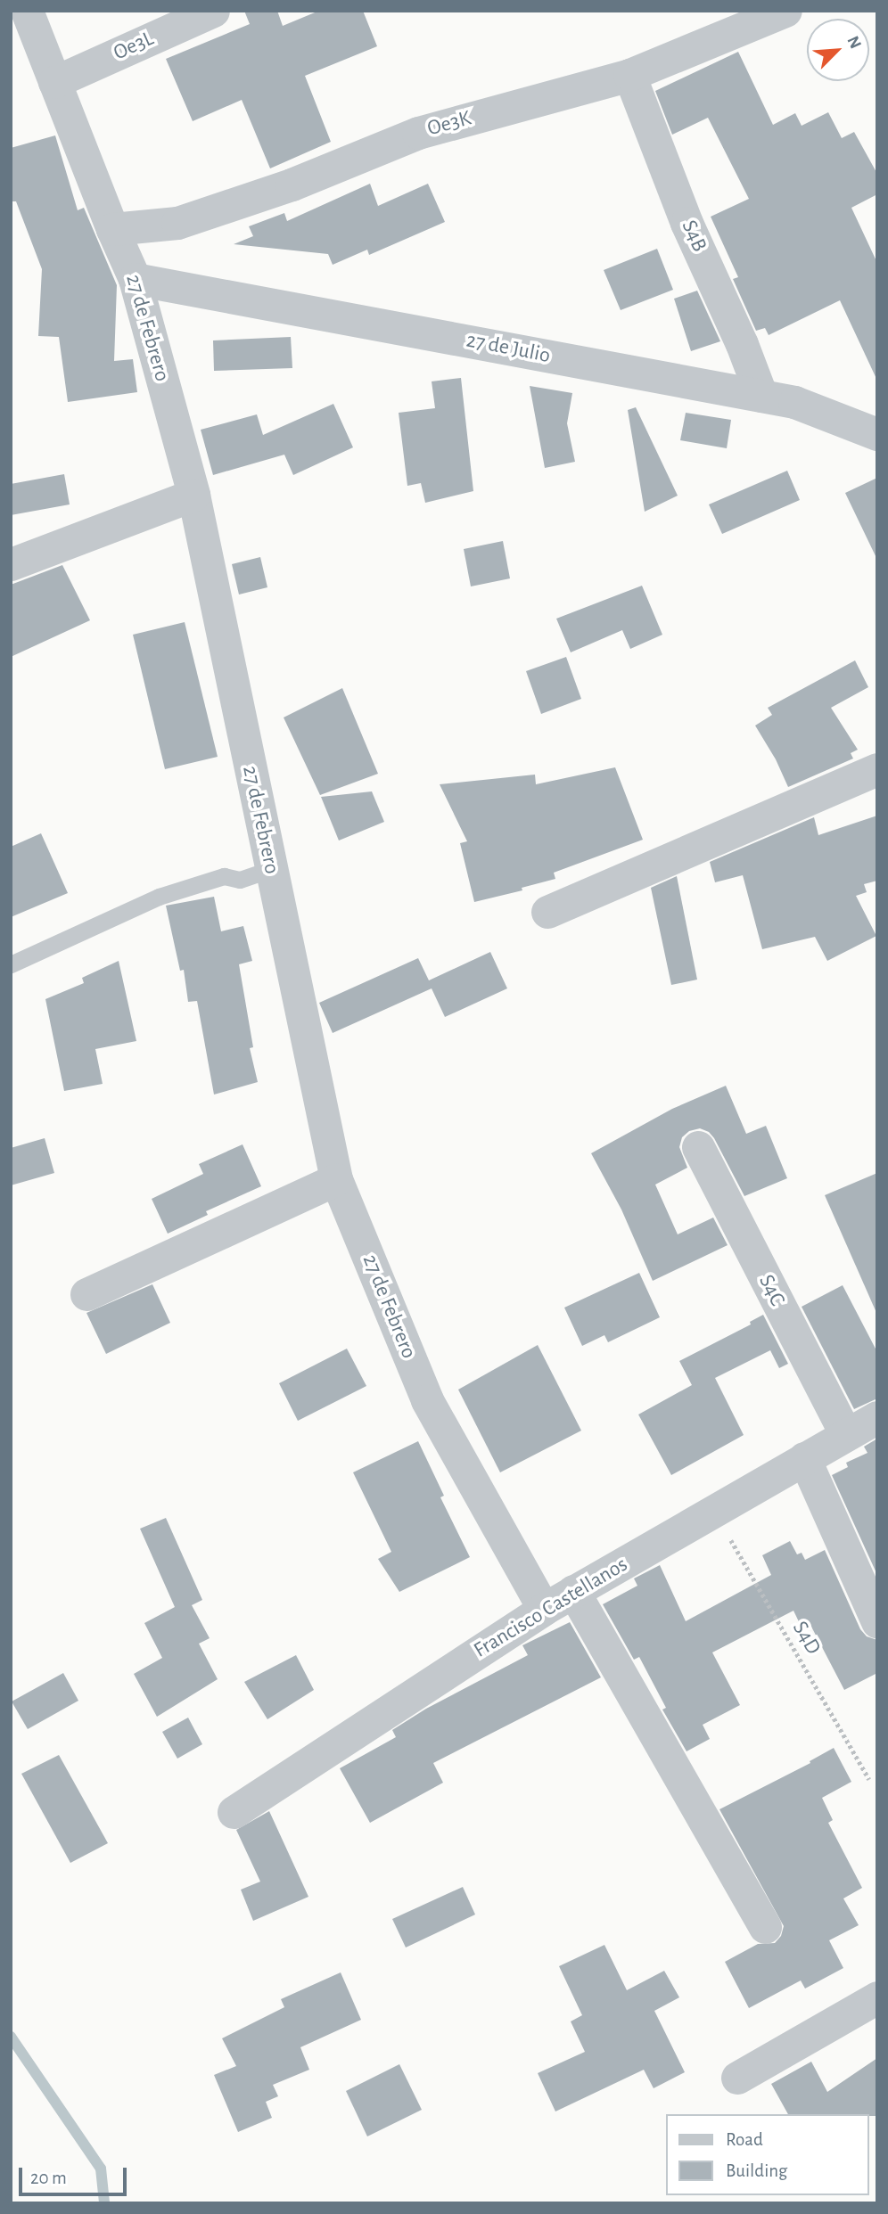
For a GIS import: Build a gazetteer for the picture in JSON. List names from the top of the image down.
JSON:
{
  "streets": {
    "street": [
      "Oe3L",
      "Oe3K",
      "S4B",
      "27 de Febrero",
      "27 de Julio",
      "S4C",
      "Francisco Castellanos"
    ],
    "path": ["S4D"]
  },
  "crossings": [
    ["Oe3L", "27 de Febrero"],
    ["Oe3K", "S4B"],
    ["Oe3K", "27 de Febrero"],
    ["S4B", "27 de Julio"],
    ["27 de Febrero", "27 de Julio"],
    ["27 de Febrero", "Francisco Castellanos"],
    ["S4C", "Francisco Castellanos"],
    ["Francisco Castellanos", "S4D"]
  ],
  "legend": ["Road", "Building"],
  "scale_bar": "20 m",
  "north": "top right"
}
